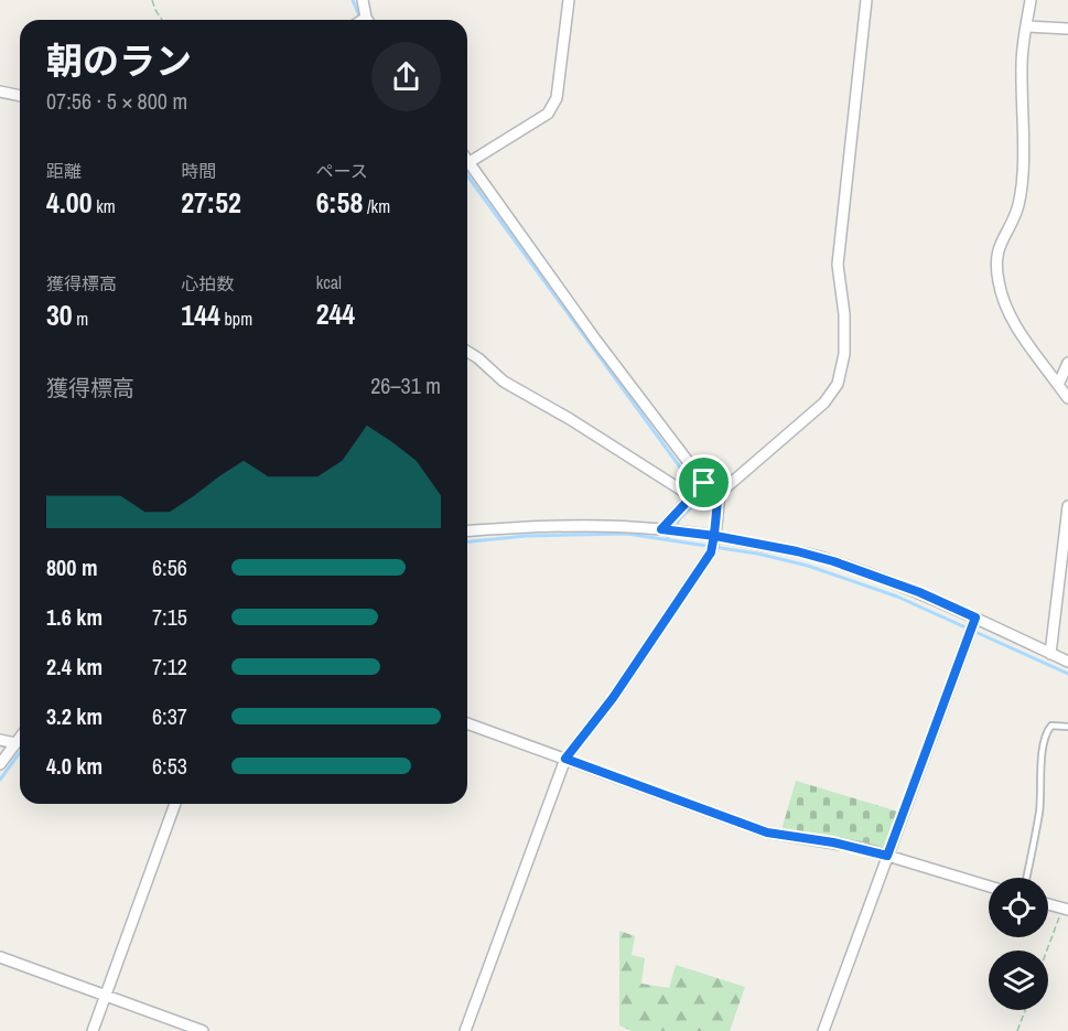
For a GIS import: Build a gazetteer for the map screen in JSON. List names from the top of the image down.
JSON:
{
  "page": {
    "heading": ["朝のラン", "07:56 · 5 × 800 m"],
    "stats": [
      ["距離", "4.00 km"],
      ["時間", "27:52"],
      ["ペース", "6:58 /km"],
      ["獲得標高", "30 m"],
      ["心拍数", "144 bpm"],
      ["kcal", "244"]
    ],
    "chart": ["獲得標高", "26–31 m"],
    "list": [
      {
        "name": "800 m",
        "note": "6:56"
      },
      {
        "name": "1.6 km",
        "note": "7:15"
      },
      {
        "name": "2.4 km",
        "note": "7:12"
      },
      {
        "name": "3.2 km",
        "note": "6:37"
      },
      {
        "name": "4.0 km",
        "note": "6:53"
      }
    ]
  }
}
